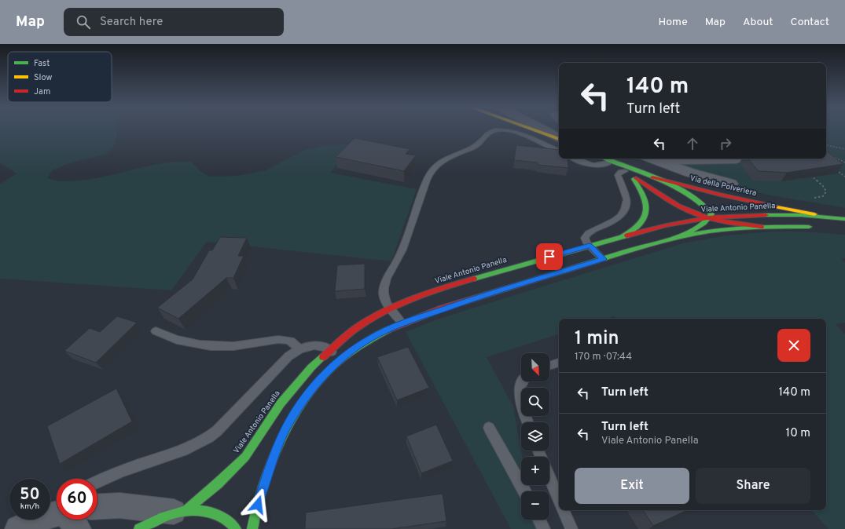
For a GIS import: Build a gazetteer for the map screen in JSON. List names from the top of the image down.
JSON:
{
  "streets": {
    "main road": ["Via della Polveriera", "Viale Antonio Panella"]
  },
  "crossings": [
    ["Via della Polveriera", "Viale Antonio Panella"]
  ],
  "legend": ["Fast", "Slow", "Jam"],
  "north": "bottom right",
  "page": {
    "header": "Map",
    "search": "Search here",
    "nav": [
      "Home",
      "Map",
      "About",
      "Contact"
    ],
    "turn": ["140 m", "Turn left"],
    "heading": ["1 min", "170 m · 07:44"],
    "map_buttons": ["+", "−"],
    "list": [
      {
        "name": "Turn left",
        "value": "140 m"
      },
      {
        "name": "Turn left",
        "note": "Viale Antonio Panella",
        "value": "10 m"
      }
    ],
    "buttons": ["Exit", "Share"],
    "speed": "50 km/h",
    "limit": "60"
  }
}
